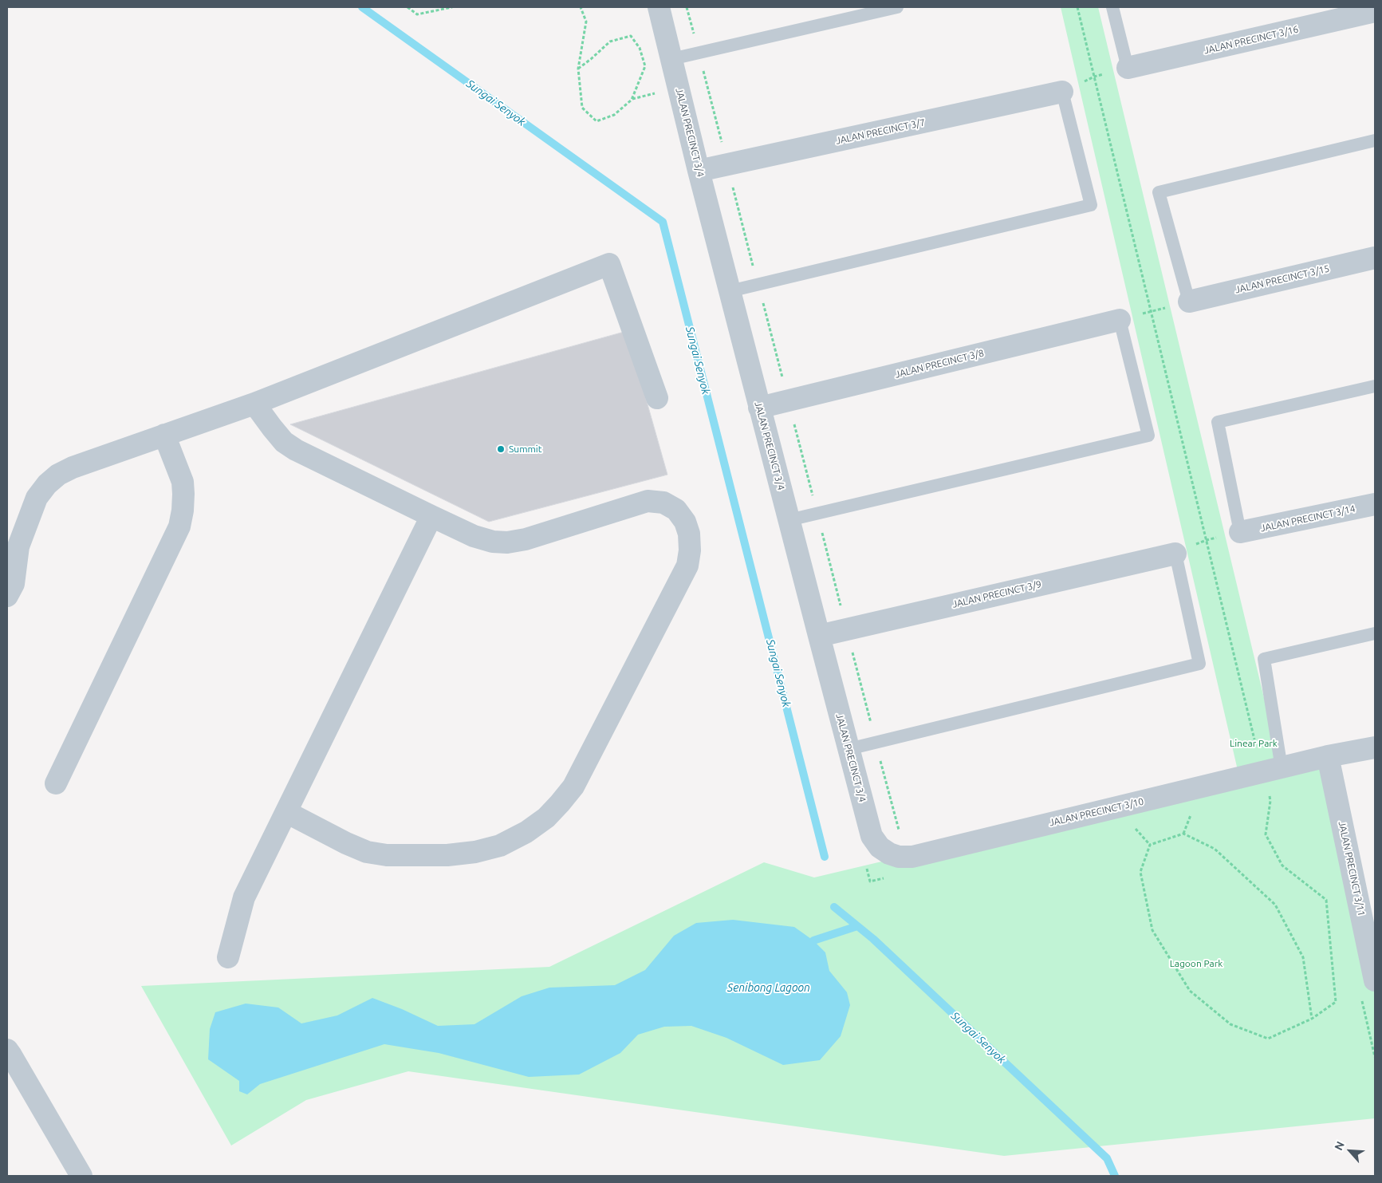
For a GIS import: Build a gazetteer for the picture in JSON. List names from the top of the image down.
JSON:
{
  "streets": {
    "street": [
      "JALAN PRECINCT 3/16",
      "JALAN PRECINCT 3/7",
      "JALAN PRECINCT 3/4",
      "JALAN PRECINCT 3/15",
      "JALAN PRECINCT 3/8",
      "JALAN PRECINCT 3/14",
      "JALAN PRECINCT 3/9",
      "JALAN PRECINCT 3/10",
      "JALAN PRECINCT 3/11"
    ]
  },
  "crossings": [
    ["JALAN PRECINCT 3/7", "JALAN PRECINCT 3/4"],
    ["JALAN PRECINCT 3/4", "JALAN PRECINCT 3/8"],
    ["JALAN PRECINCT 3/4", "JALAN PRECINCT 3/9"],
    ["JALAN PRECINCT 3/4", "JALAN PRECINCT 3/10"],
    ["JALAN PRECINCT 3/10", "JALAN PRECINCT 3/11"]
  ],
  "water": ["Sungai Senyok", "Senibong Lagoon"],
  "parks": ["Linear Park", "Lagoon Park"],
  "places": ["Summit"],
  "north": "top left"
}
